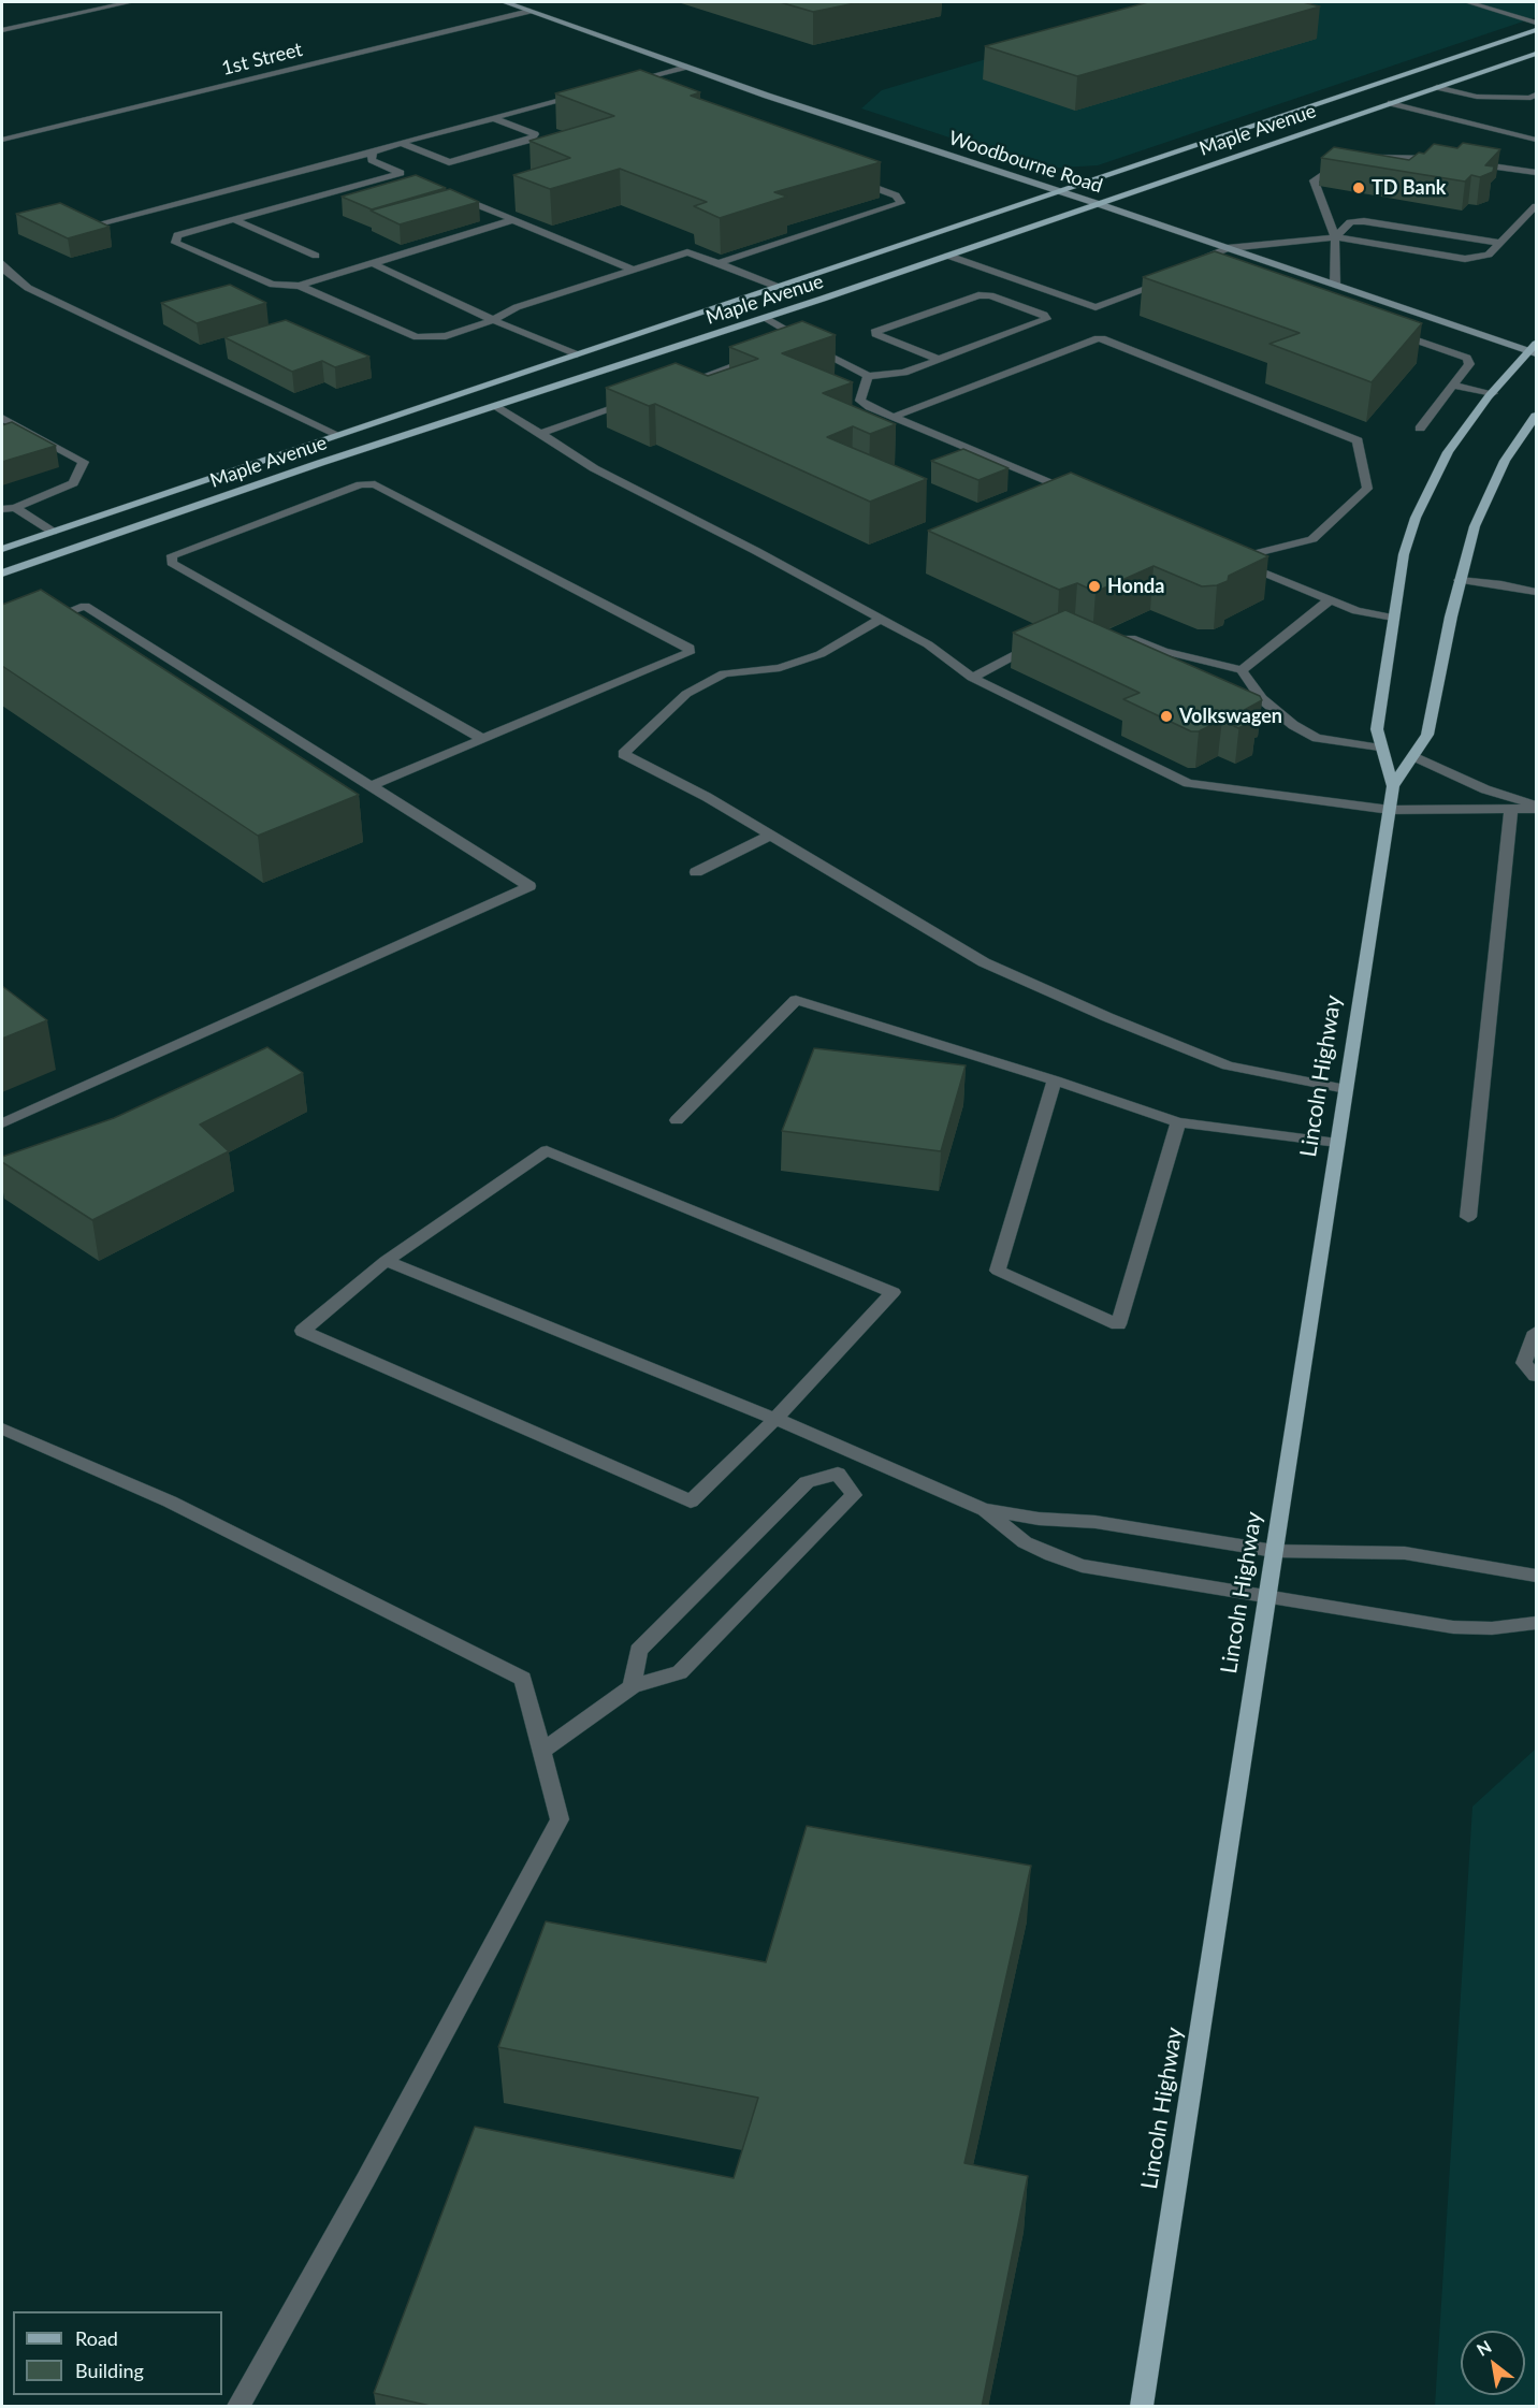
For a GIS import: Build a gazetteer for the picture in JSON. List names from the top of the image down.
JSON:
{
  "streets": {
    "main road": ["Maple Avenue", "Woodbourne Road", "Lincoln Highway"],
    "street": ["1st Street"]
  },
  "crossings": [
    ["1st Street", "Woodbourne Road"],
    ["Maple Avenue", "Woodbourne Road"],
    ["Woodbourne Road", "Lincoln Highway"]
  ],
  "places": ["TD Bank", "Honda", "Volkswagen"],
  "legend": ["Road", "Building"],
  "north": "top left"
}
